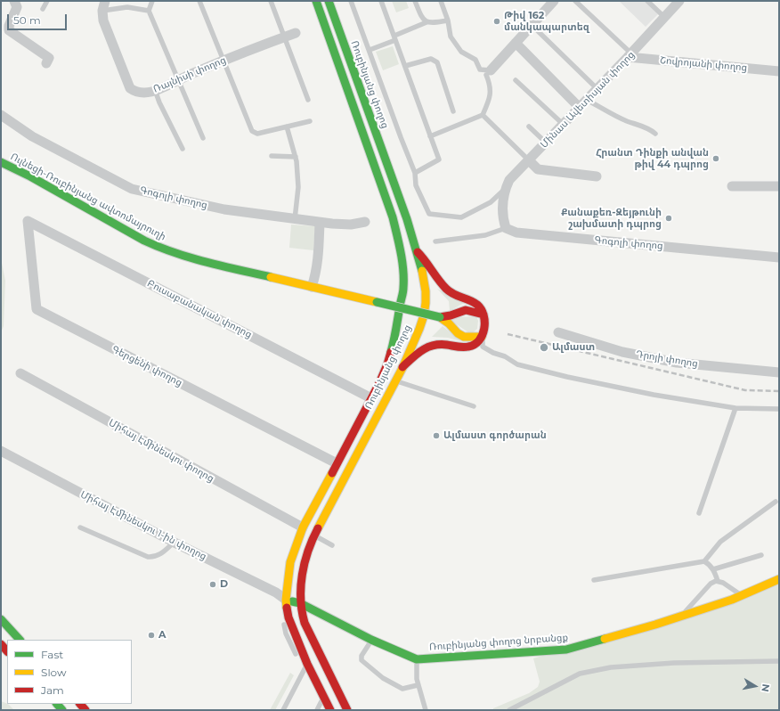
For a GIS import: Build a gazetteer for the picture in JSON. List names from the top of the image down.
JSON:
{
  "streets": {
    "main road": ["Ռուբինյանց փողոց", "Ուլնեցի-Ռուբինյանց ավտոմայրուղի", "Ռուբինյանց փողոց նրբանցք"],
    "street": [
      "Շովրոյանի փողոց",
      "Ռայնիսի փողոց",
      "Մինաս Ավետիսյան փողոց",
      "Գոգոլի փողոց",
      "Բուսաբանական փողոց",
      "Դրոյի փողոց",
      "Գերցենի փողոց",
      "Միհայ Էմինեսկու փողոց",
      "Միհայ Էմինեսկու 1-ին փողոց"
    ]
  },
  "crossings": [
    ["Շովրոյանի փողոց", "Մինաս Ավետիսյան փողոց"],
    ["Ռուբինյանց փողոց", "Բուսաբանական փողոց"],
    ["Ռուբինյանց փողոց", "Գերցենի փողոց"],
    ["Ռուբինյանց փողոց", "Միհայ Էմինեսկու փողոց"],
    ["Ռուբինյանց փողոց", "Միհայ Էմինեսկու 1-ին փողոց"],
    ["Ռուբինյանց փողոց", "Ռուբինյանց փողոց նրբանցք"],
    ["Մինաս Ավետիսյան փողոց", "Գոգոլի փողոց"],
    ["Բուսաբանական փողոց", "Գերցենի փողոց"],
    ["Միհայ Էմինեսկու 1-ին փողոց", "Ռուբինյանց փողոց նրբանցք"]
  ],
  "places": [
    "Թիվ 162 մանկապարտեզ",
    "Հրանտ Դինքի անվան թիվ 44 դպրոց",
    "Քանաքեռ-Զեյթունի շախմատի դպրոց",
    "Ալմաստ",
    "Ալմաստ գործարան",
    "D",
    "A"
  ],
  "legend": ["Fast", "Slow", "Jam"],
  "scale_bar": "50 m",
  "north": "right"
}
